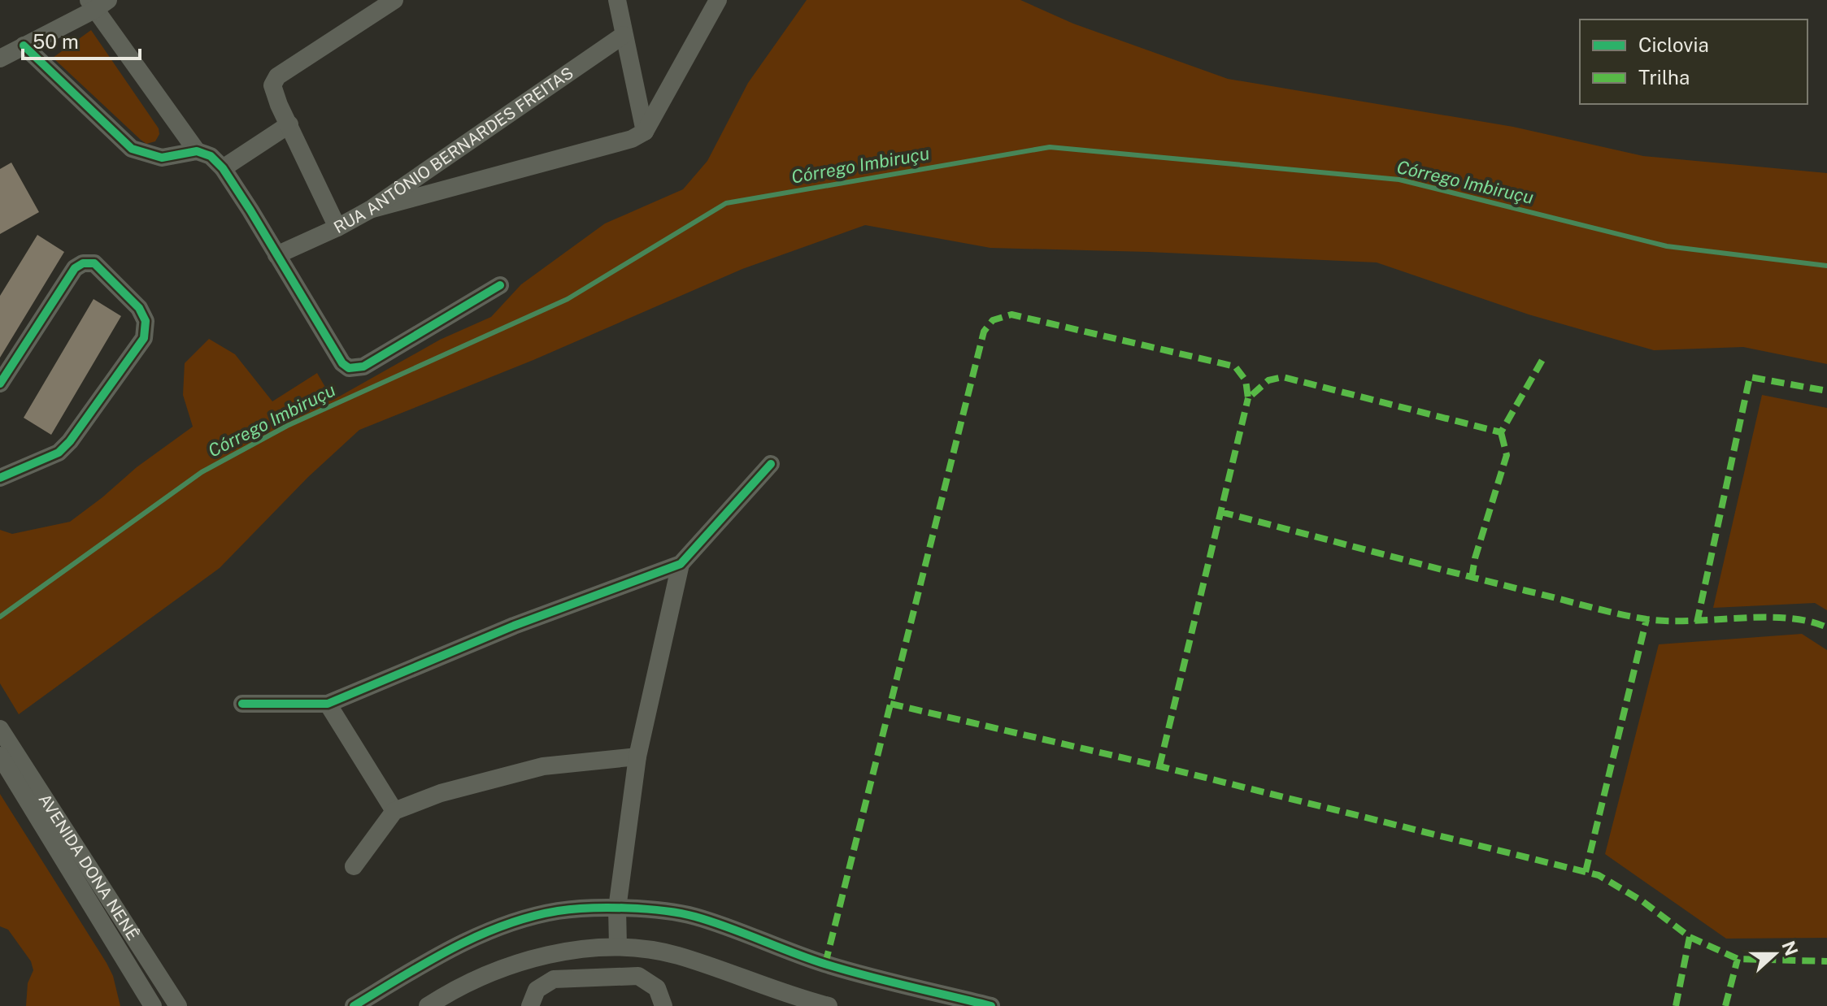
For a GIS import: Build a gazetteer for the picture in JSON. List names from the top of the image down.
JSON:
{
  "streets": {
    "street": ["RUA ANTÔNIO BERNARDES FREITAS", "AVENIDA DONA NENÊ"]
  },
  "water": ["Córrego Imbiruçu"],
  "legend": ["Ciclovia", "Trilha"],
  "scale_bar": "50 m",
  "north": "right"
}
